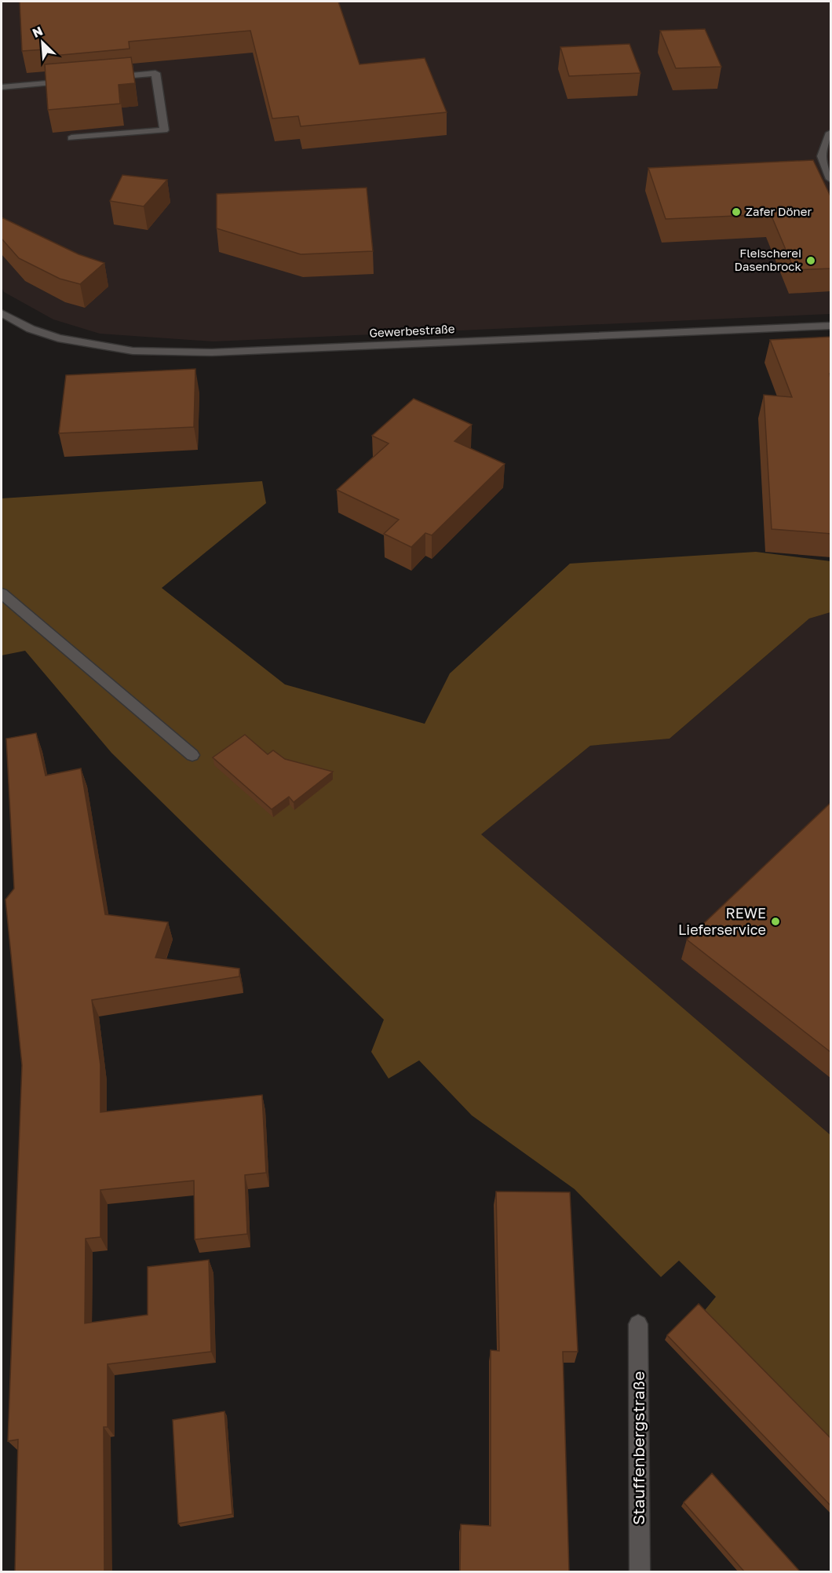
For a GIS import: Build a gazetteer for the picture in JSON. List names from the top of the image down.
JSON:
{
  "streets": {
    "street": ["Gewerbestraße", "Stauffenbergstraße"]
  },
  "places": ["Zafer Döner", "Fleischerei Dasenbrock", "REWE Lieferservice"],
  "north": "top left"
}
